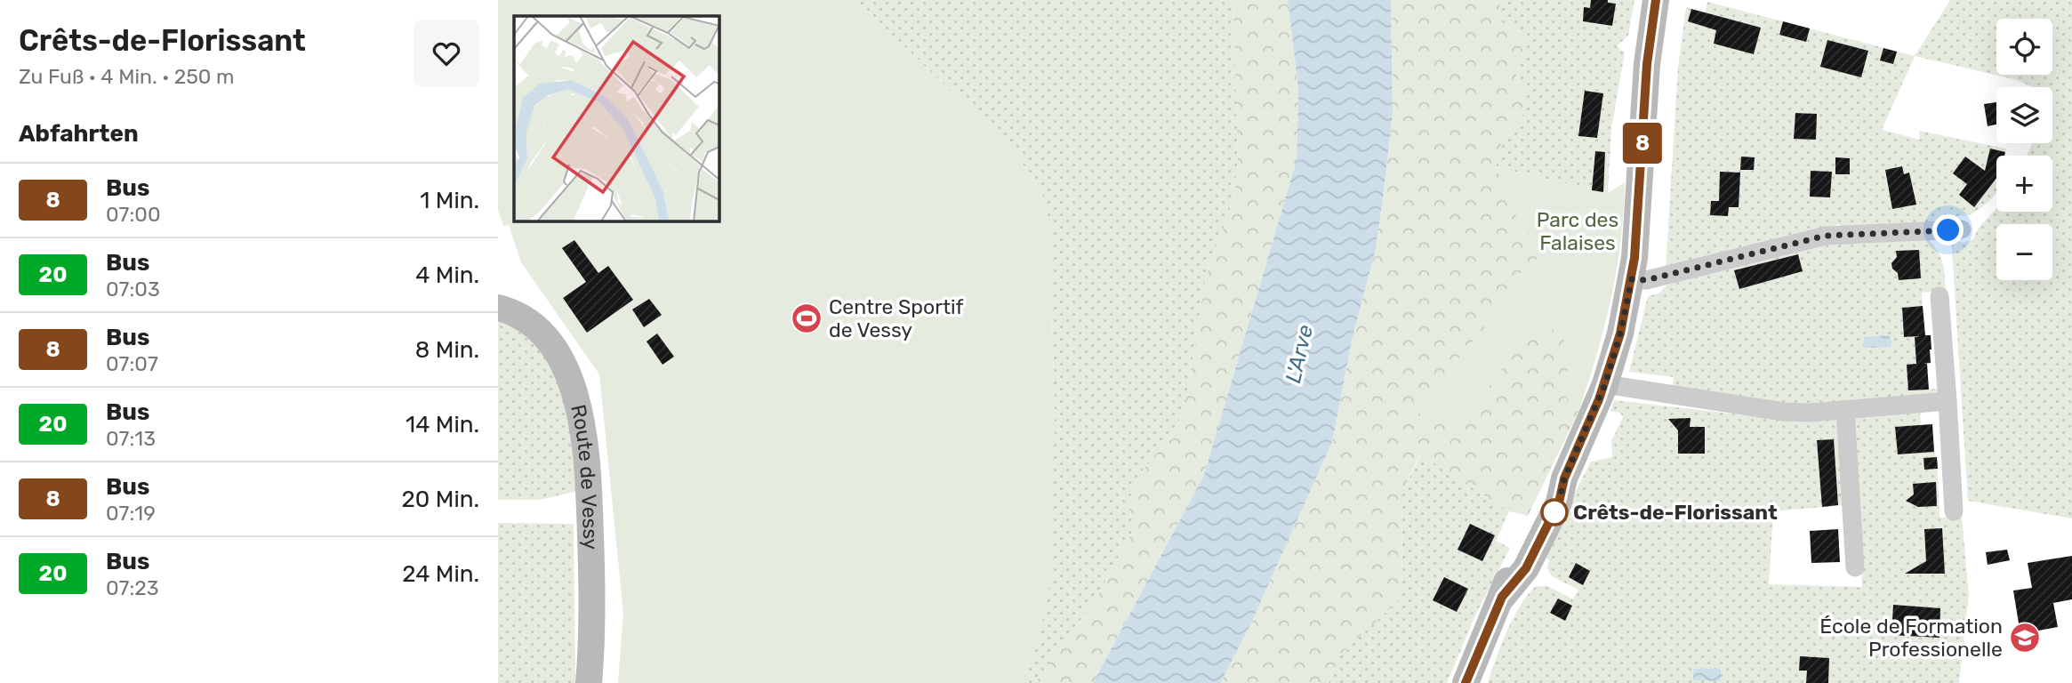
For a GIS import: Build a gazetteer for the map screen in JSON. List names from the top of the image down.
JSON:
{
  "streets": {
    "main road": ["Route de Vessy"]
  },
  "water": ["L'Arve"],
  "parks": ["Parc des Falaises"],
  "places": {
    "sports": ["Centre Sportif de Vessy"],
    "other": ["Crêts-de-Florissant"],
    "school or university": ["École de Formation Professionelle"]
  },
  "lines": ["bus line 8"],
  "page": {
    "heading": [
      ["Crêts-de-Florissant", "Zu Fuß · 4 Min. · 250 m"],
      "Abfahrten"
    ],
    "on_map": "8",
    "map_buttons": ["+", "−"],
    "list": [
      {
        "mark": "8",
        "name": "Bus",
        "note": "07:00",
        "value": "1 Min."
      },
      {
        "mark": "20",
        "name": "Bus",
        "note": "07:03",
        "value": "4 Min."
      },
      {
        "mark": "8",
        "name": "Bus",
        "note": "07:07",
        "value": "8 Min."
      },
      {
        "mark": "20",
        "name": "Bus",
        "note": "07:13",
        "value": "14 Min."
      },
      {
        "mark": "8",
        "name": "Bus",
        "note": "07:19",
        "value": "20 Min."
      },
      {
        "mark": "20",
        "name": "Bus",
        "note": "07:23",
        "value": "24 Min."
      }
    ]
  }
}
